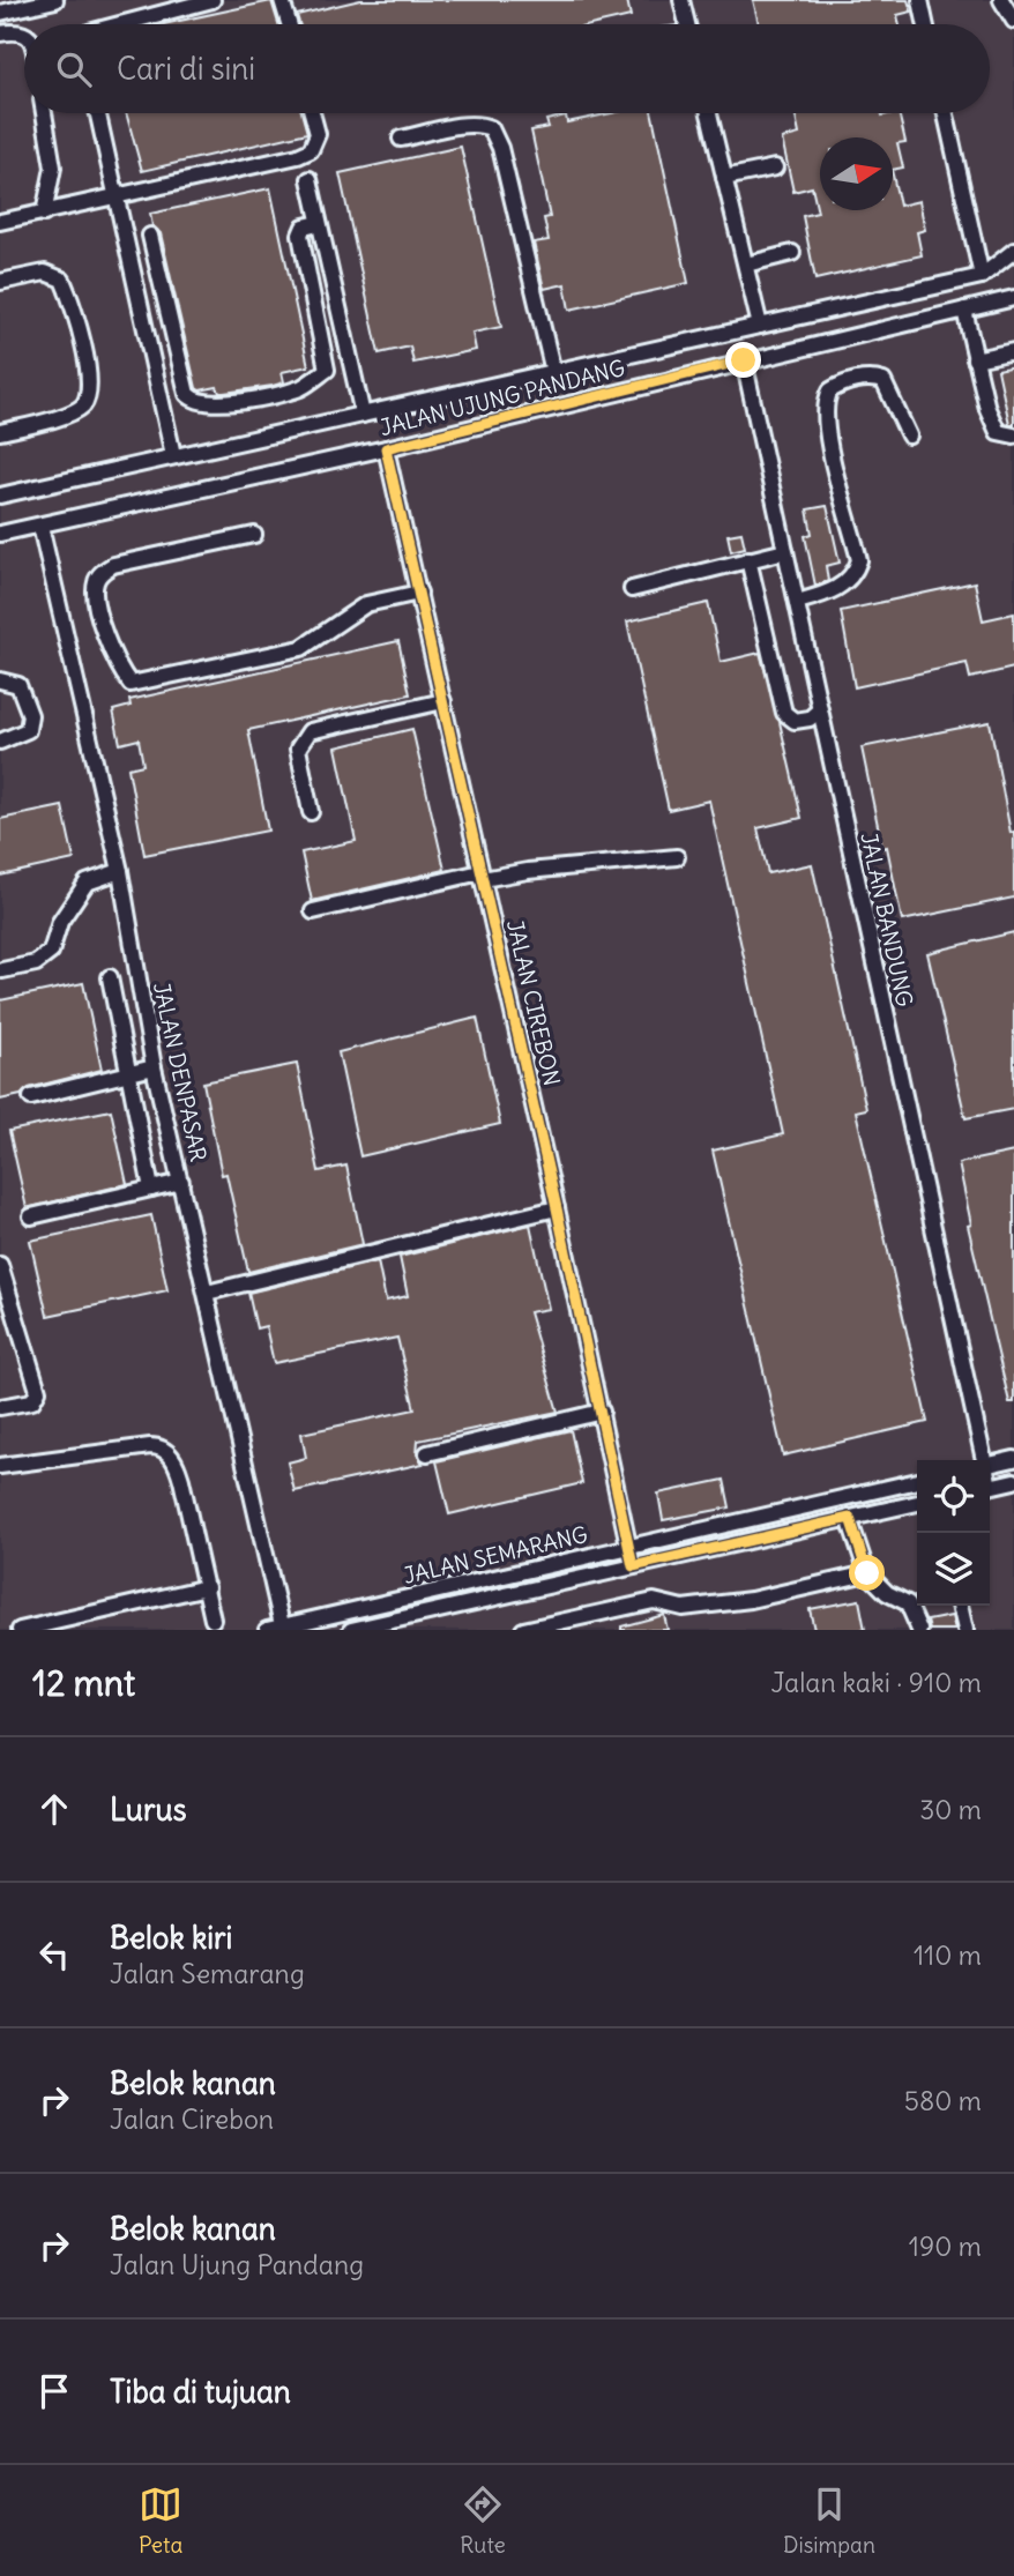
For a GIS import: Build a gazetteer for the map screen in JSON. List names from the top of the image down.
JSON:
{
  "streets": {
    "street": [
      "JALAN UJUNG PANDANG",
      "JALAN BANDUNG",
      "JALAN CIREBON",
      "JALAN DENPASAR",
      "JALAN SEMARANG"
    ]
  },
  "crossings": [
    ["JALAN UJUNG PANDANG", "JALAN BANDUNG"],
    ["JALAN UJUNG PANDANG", "JALAN CIREBON"],
    ["JALAN UJUNG PANDANG", "JALAN DENPASAR"],
    ["JALAN CIREBON", "JALAN SEMARANG"],
    ["JALAN DENPASAR", "JALAN SEMARANG"]
  ],
  "north": "right",
  "page": {
    "search": "Cari di sini",
    "heading": ["12 mnt", "Jalan kaki · 910 m"],
    "list": [
      ["Lurus", "30 m"],
      ["Belok kiri", "Jalan Semarang", "110 m"],
      ["Belok kanan", "Jalan Cirebon", "580 m"],
      ["Belok kanan", "Jalan Ujung Pandang", "190 m"],
      "Tiba di tujuan"
    ],
    "nav": ["Peta", "Rute", "Disimpan"]
  }
}
